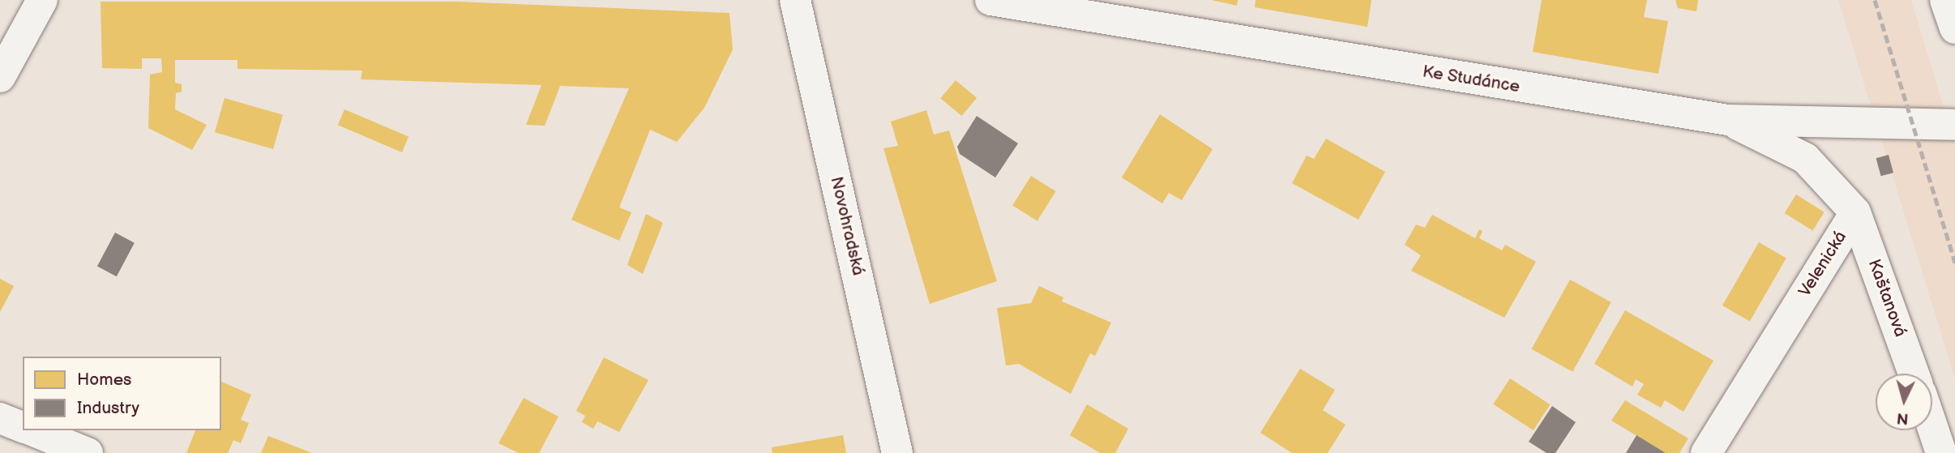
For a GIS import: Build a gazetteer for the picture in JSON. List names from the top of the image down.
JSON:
{
  "streets": {
    "street": [
      "Ke Studánce",
      "Novohradská",
      "Velenická",
      "Kaštanová"
    ]
  },
  "crossings": [
    ["Ke Studánce", "Velenická"],
    ["Velenická", "Kaštanová"]
  ],
  "legend": ["Homes", "Industry"],
  "north": "bottom"
}
